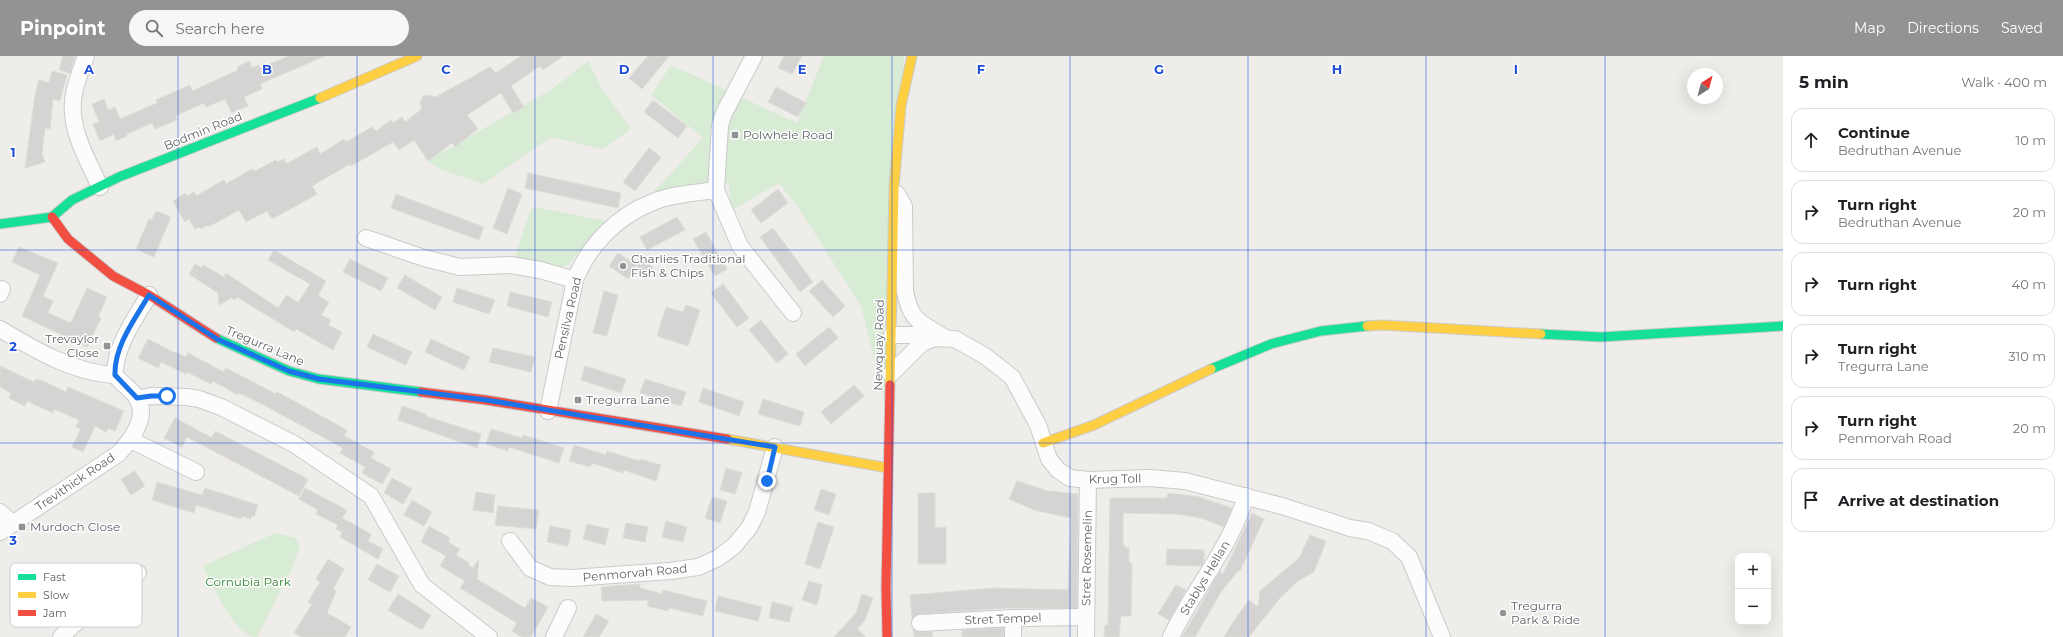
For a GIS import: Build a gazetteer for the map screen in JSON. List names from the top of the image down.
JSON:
{
  "streets": {
    "main road": ["Bodmin Road", "Newquay Road", "Tregurra Lane"],
    "street": [
      "Pensilva Road",
      "Krug Toll",
      "Trevithick Road",
      "Stret Rosemelin",
      "Penmorvah Road",
      "Stablys Hellan",
      "Stret Tempel"
    ]
  },
  "crossings": [
    ["Bodmin Road", "Tregurra Lane"],
    ["Pensilva Road", "Tregurra Lane"],
    ["Newquay Road", "Tregurra Lane"],
    ["Tregurra Lane", "Penmorvah Road"],
    ["Krug Toll", "Stret Rosemelin"],
    ["Krug Toll", "Stablys Hellan"],
    ["Stret Rosemelin", "Stret Tempel"]
  ],
  "parks": ["Cornubia Park"],
  "places": {
    "transit": [
      "Polwhele Road",
      "Trevaylor Close",
      "Tregurra Lane",
      "Murdoch Close"
    ],
    "other": ["Charlies Traditional Fish & Chips", "Tregurra Park & Ride"]
  },
  "legend": ["Fast", "Slow", "Jam"],
  "north": "top right",
  "page": {
    "header": "Pinpoint",
    "search": "Search here",
    "nav": ["Map", "Directions", "Saved"],
    "heading": ["5 min", "Walk · 400 m"],
    "list": [
      ["Continue", "Bedruthan Avenue", "10 m"],
      ["Turn right", "Bedruthan Avenue", "20 m"],
      ["Turn right", "40 m"],
      ["Turn right", "Tregurra Lane", "310 m"],
      ["Turn right", "Penmorvah Road", "20 m"],
      "Arrive at destination"
    ],
    "map_buttons": ["+", "−"]
  },
  "grid": {
    "columns": [
      "A",
      "B",
      "C",
      "D",
      "E",
      "F",
      "G",
      "H",
      "I"
    ],
    "rows": ["1", "2", "3"]
  }
}
